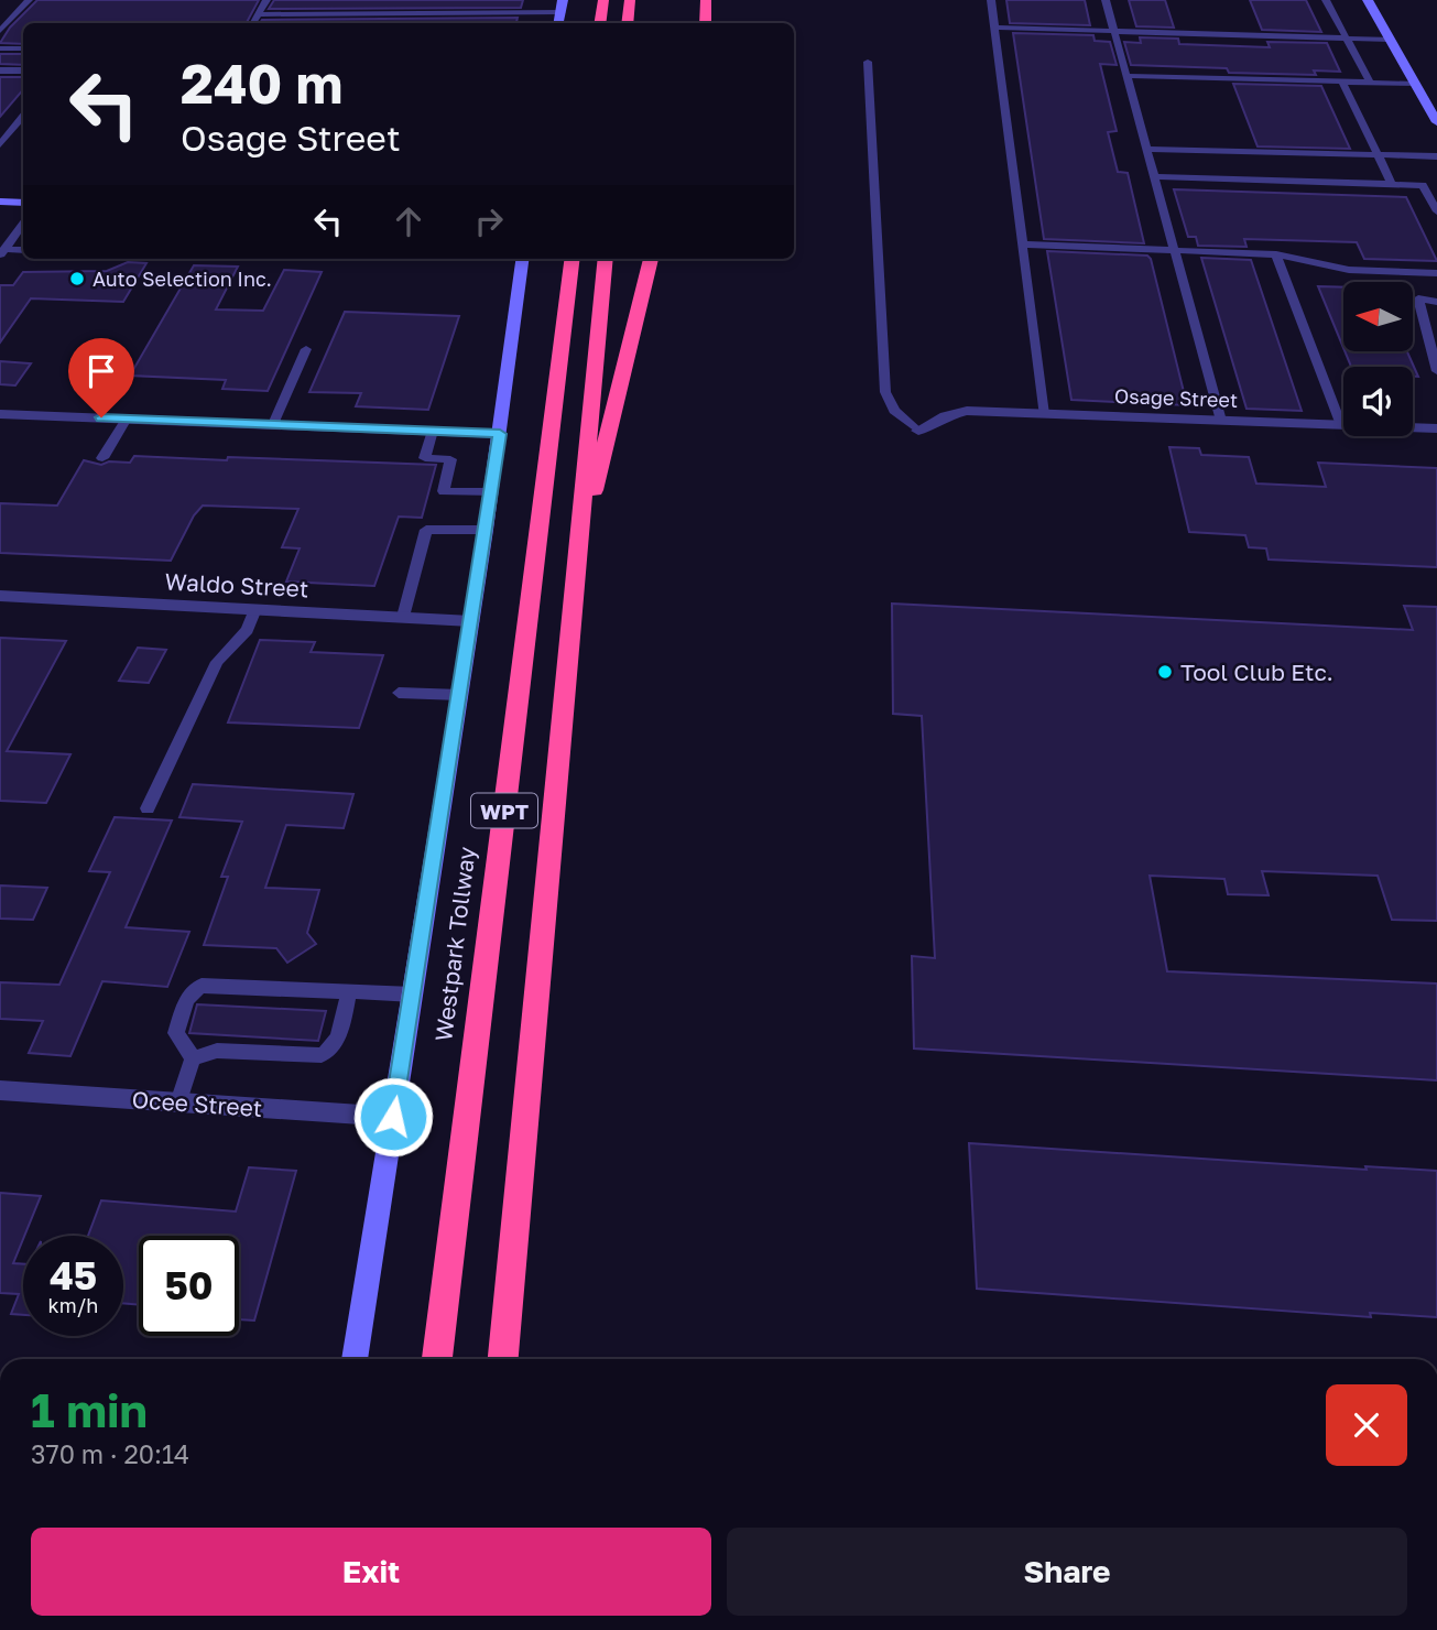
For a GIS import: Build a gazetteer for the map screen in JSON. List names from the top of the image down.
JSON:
{
  "streets": {
    "highway": ["WPT", "Westpark Tollway"],
    "street": ["Osage Street", "Waldo Street", "Ocee Street"]
  },
  "places": ["Auto Selection Inc.", "Tool Club Etc."],
  "north": "left",
  "page": {
    "turn": ["240 m", "Osage Street"],
    "speed": "45 km/h",
    "limit": "50",
    "heading": ["1 min", "370 m · 20:14"],
    "buttons": ["Exit", "Share"]
  }
}
